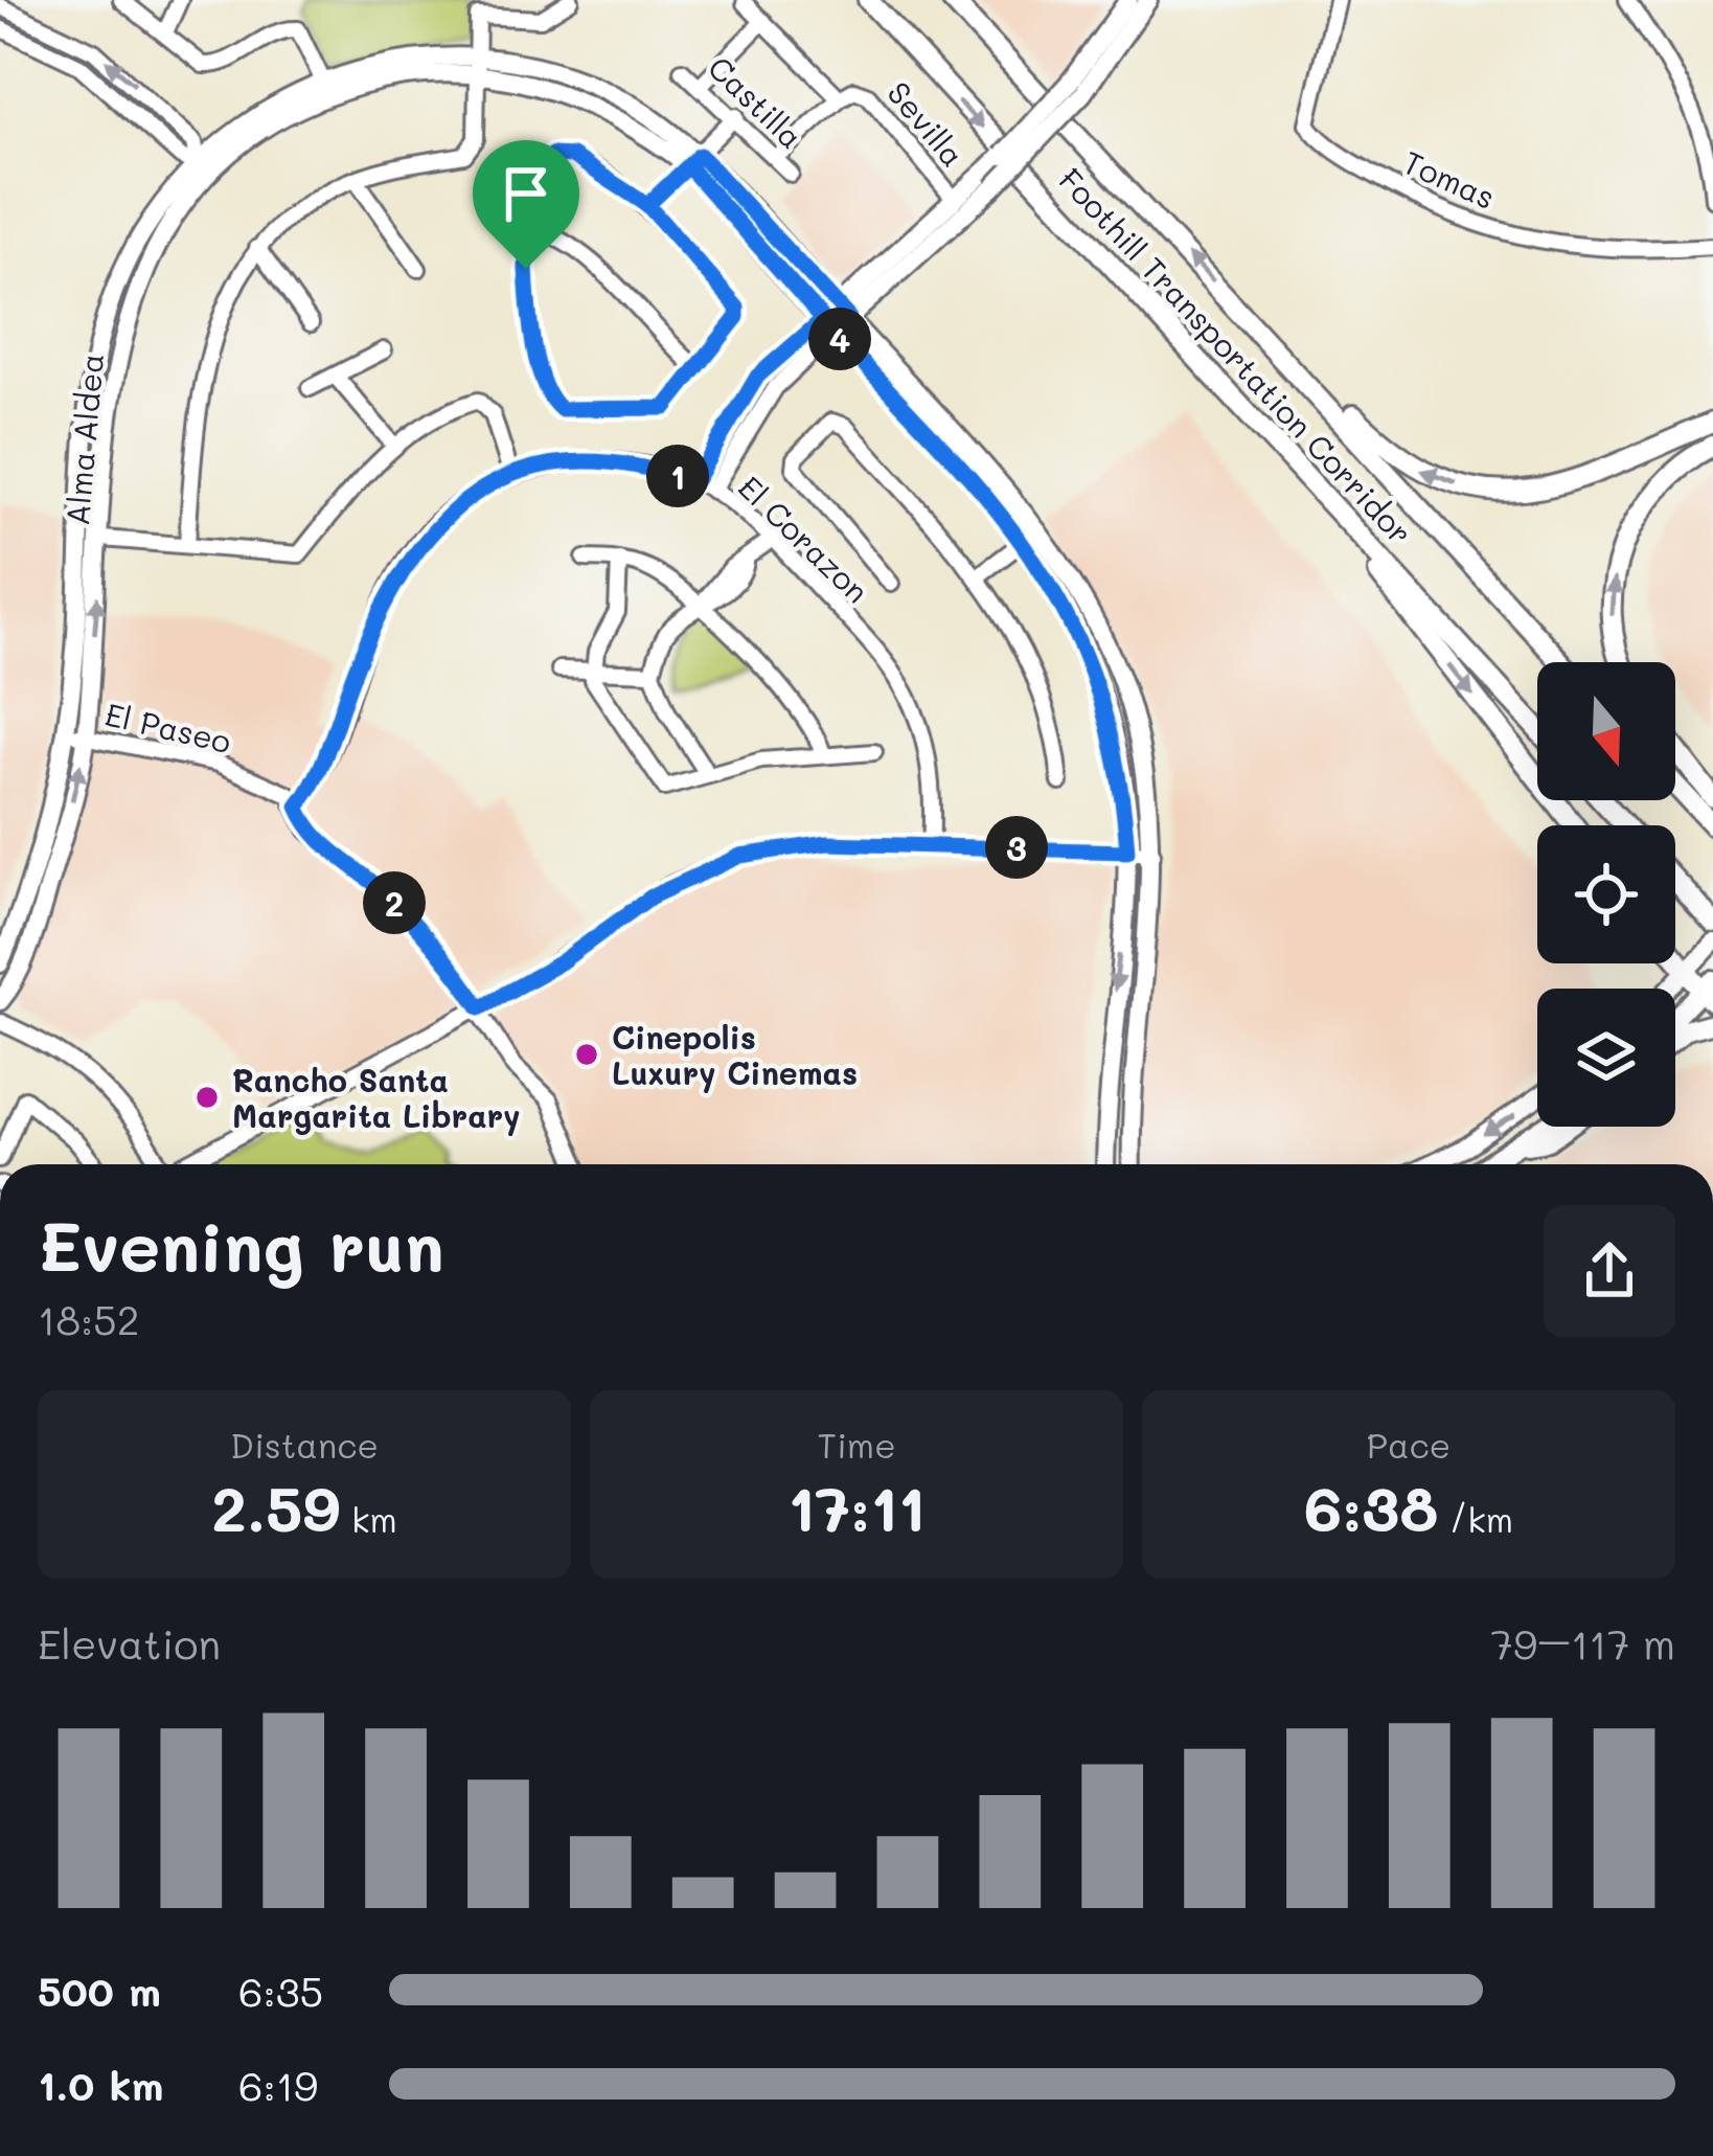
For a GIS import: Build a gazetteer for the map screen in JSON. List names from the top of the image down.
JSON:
{
  "streets": {
    "highway": ["Foothill Transportation Corridor"],
    "main road": ["Alma Aldea"],
    "street": [
      "Castilla",
      "Sevilla",
      "Tomas",
      "El Corazon",
      "El Paseo"
    ]
  },
  "crossings": [
    ["Alma Aldea", "El Paseo"],
    ["El Corazon", "El Paseo"]
  ],
  "places": ["Cinepolis Luxury Cinemas", "Rancho Santa Margarita Library"],
  "north": "bottom",
  "page": {
    "pins": [
      "4",
      "1",
      "3",
      "2"
    ],
    "heading": ["Evening run", "18:52"],
    "stats": [
      ["Distance", "2.59 km"],
      ["Time", "17:11"],
      ["Pace", "6:38 /km"]
    ],
    "chart": ["Elevation", "79–117 m"],
    "list": [
      {
        "name": "500 m",
        "note": "6:35"
      },
      {
        "name": "1.0 km",
        "note": "6:19"
      }
    ]
  }
}
